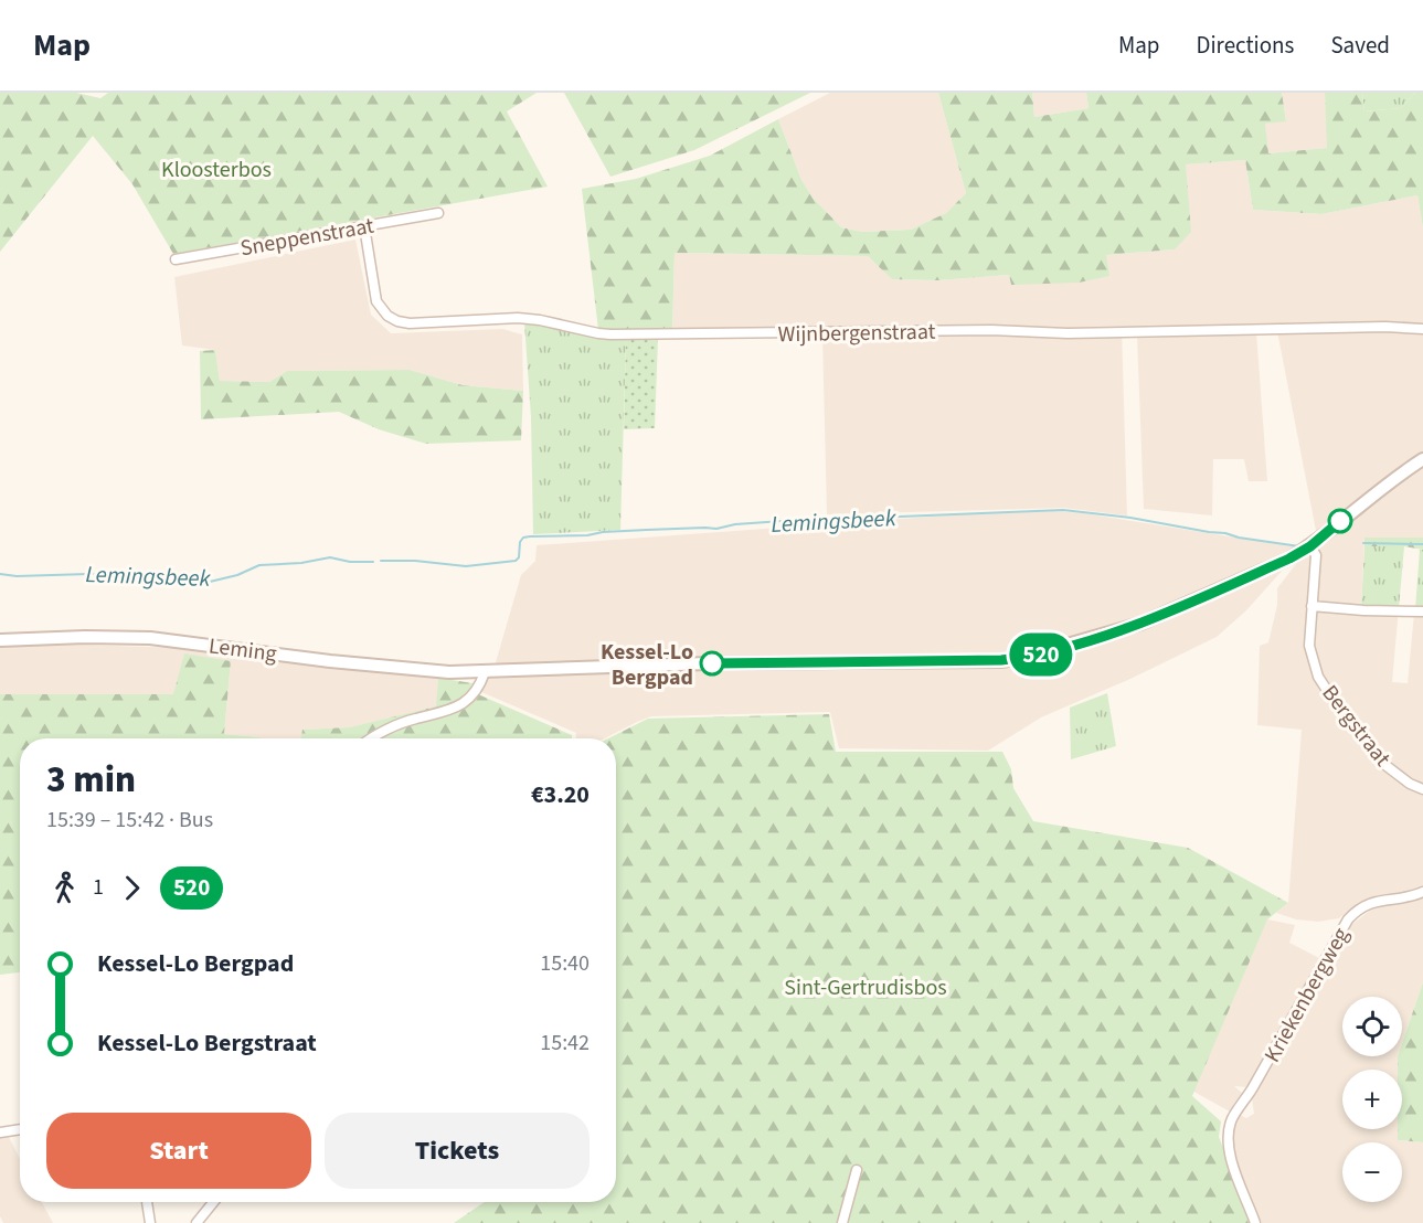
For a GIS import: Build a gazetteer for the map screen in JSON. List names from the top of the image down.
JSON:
{
  "streets": {
    "street": [
      "Sneppenstraat",
      "Wijnbergenstraat",
      "Leming",
      "Bergstraat",
      "Kriekenbergweg"
    ]
  },
  "crossings": [
    ["Sneppenstraat", "Wijnbergenstraat"],
    ["Leming", "Bergstraat"]
  ],
  "water": ["Lemingsbeek"],
  "parks": ["Kloosterbos", "Sint-Gertrudisbos"],
  "places": ["Kessel-Lo Bergpad"],
  "lines": ["bus line 520"],
  "page": {
    "header": "Map",
    "nav": ["Map", "Directions", "Saved"],
    "on_map": "520",
    "heading": ["3 min", "15:39 – 15:42 · Bus", "€3.20"],
    "legs": ["1", "520"],
    "list": [
      {
        "name": "Kessel-Lo Bergpad",
        "value": "15:40"
      },
      {
        "name": "Kessel-Lo Bergstraat",
        "value": "15:42"
      }
    ],
    "map_buttons": ["+", "−"],
    "buttons": ["Start", "Tickets"]
  }
}
